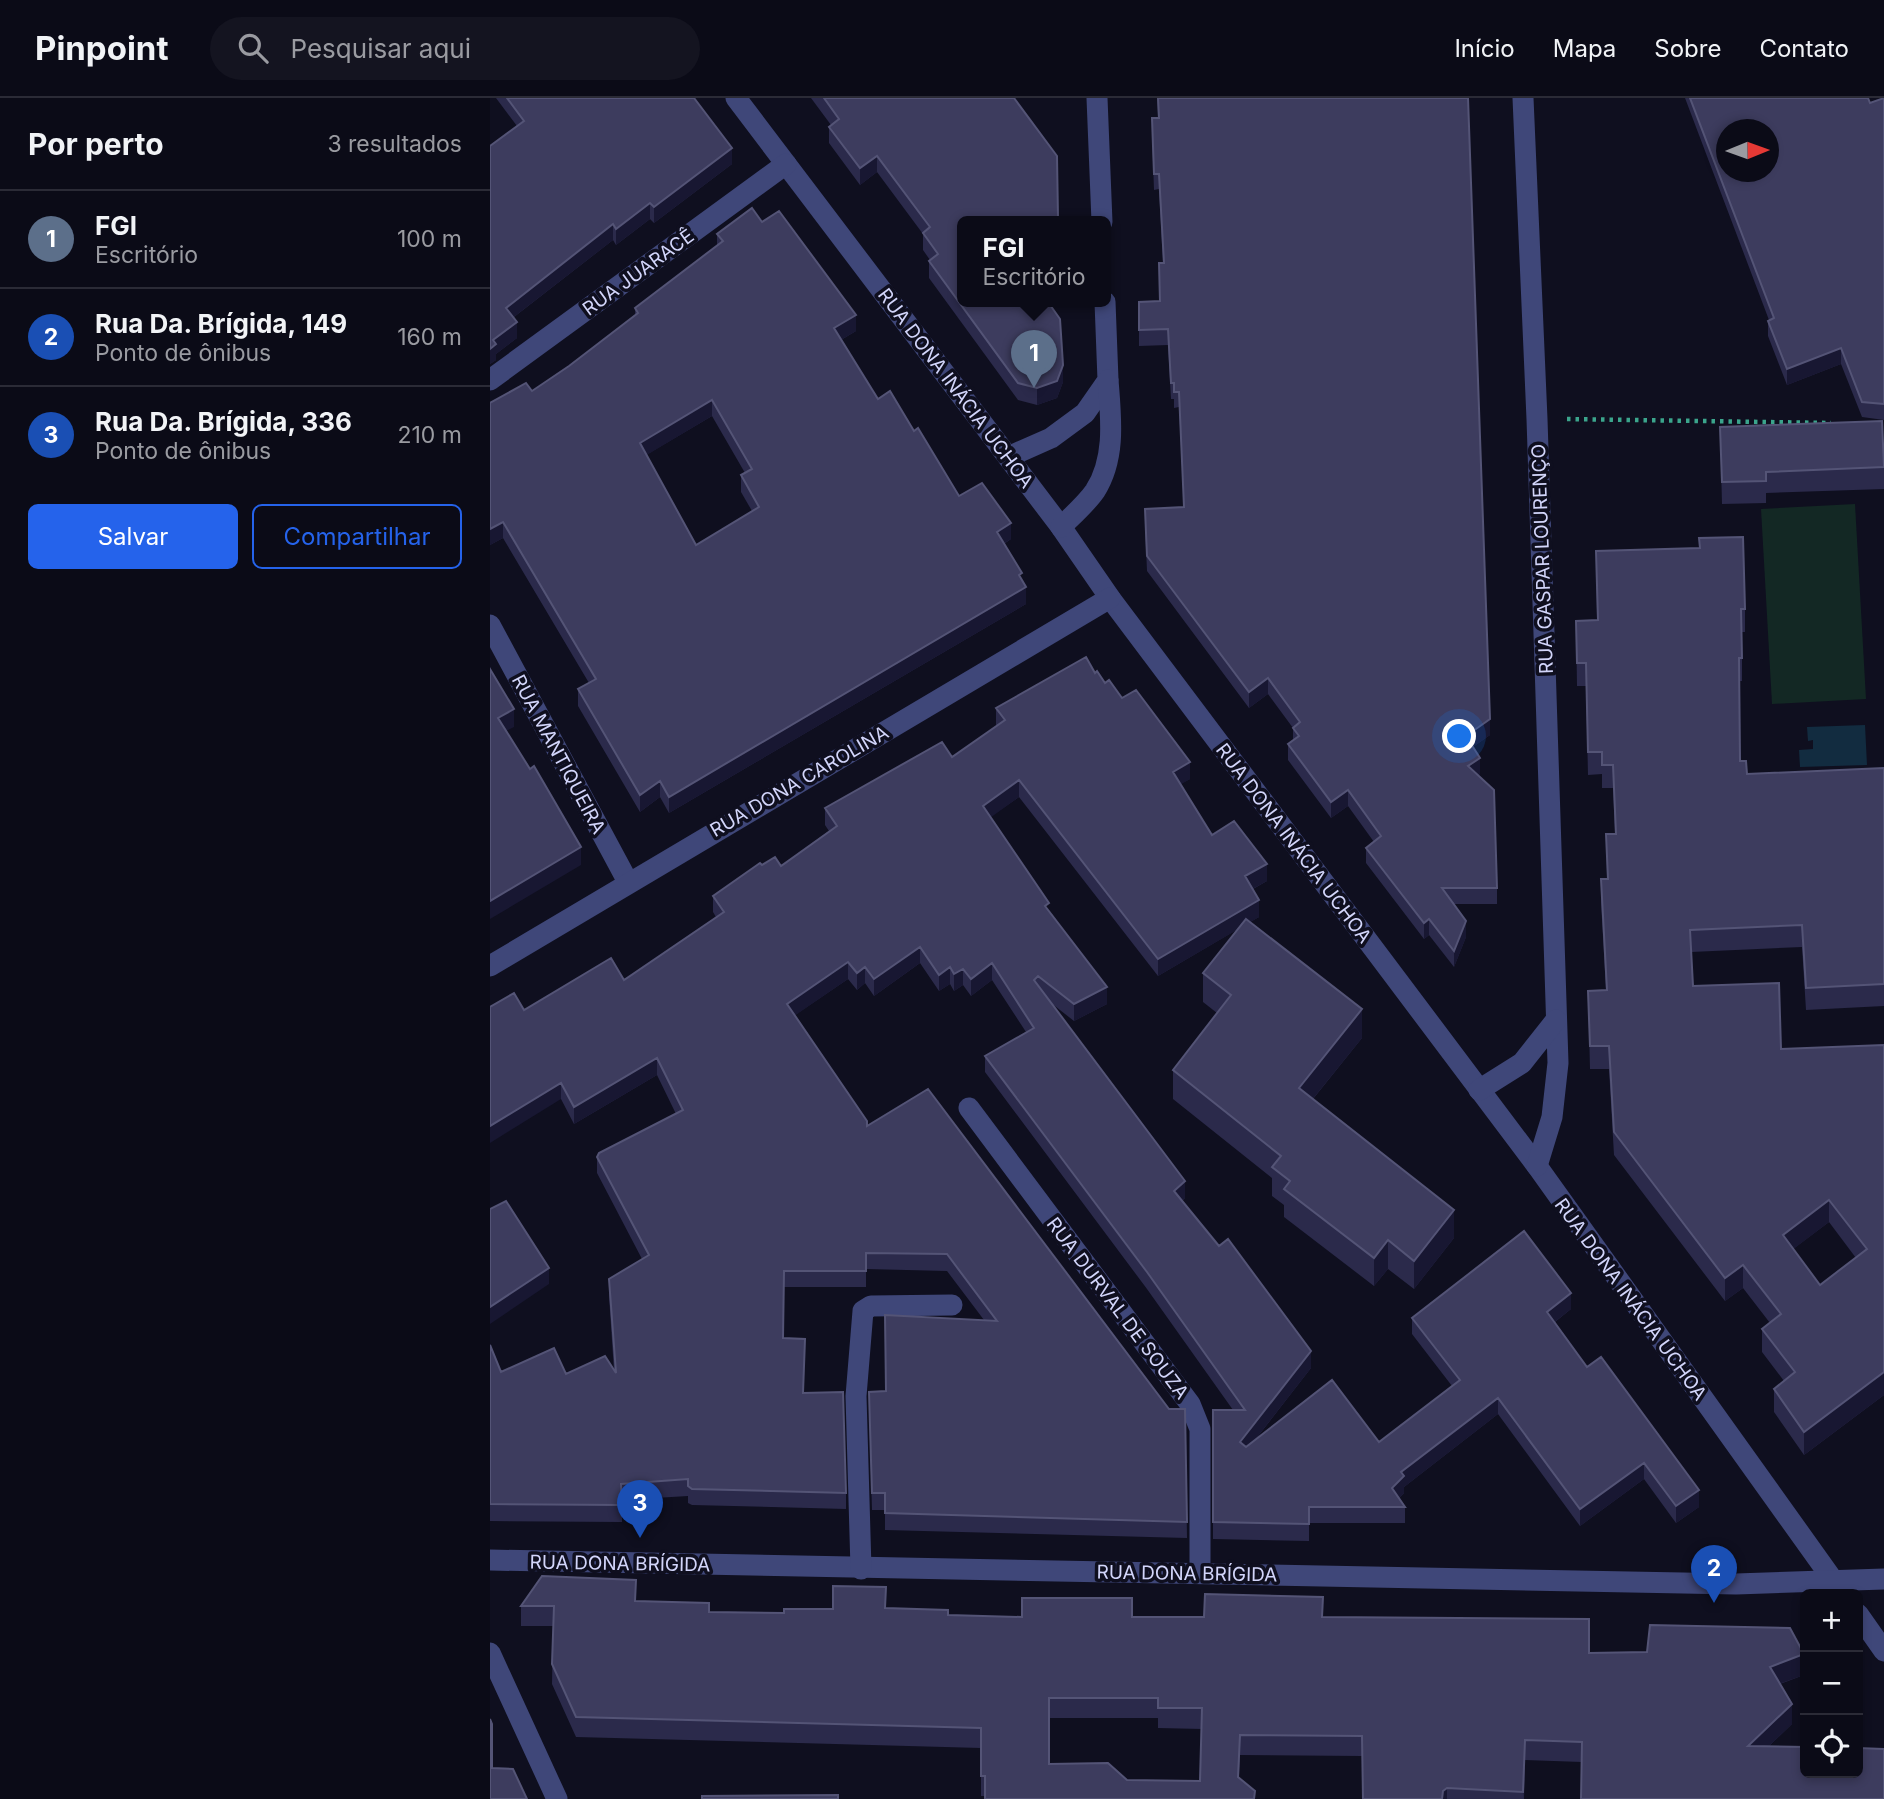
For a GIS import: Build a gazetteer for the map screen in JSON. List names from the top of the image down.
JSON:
{
  "streets": {
    "street": [
      "RUA JUARACÊ",
      "RUA DONA INÁCIA UCHOA",
      "RUA GASPAR LOURENÇO",
      "RUA MANTIQUEIRA",
      "RUA DONA CAROLINA",
      "RUA DURVAL DE SOUZA",
      "RUA DONA BRÍGIDA"
    ]
  },
  "crossings": [
    ["RUA JUARACÊ", "RUA DONA INÁCIA UCHOA"],
    ["RUA DONA INÁCIA UCHOA", "RUA GASPAR LOURENÇO"],
    ["RUA DONA INÁCIA UCHOA", "RUA DONA CAROLINA"],
    ["RUA DONA INÁCIA UCHOA", "RUA DONA BRÍGIDA"],
    ["RUA MANTIQUEIRA", "RUA DONA CAROLINA"],
    ["RUA DURVAL DE SOUZA", "RUA DONA BRÍGIDA"]
  ],
  "north": "right",
  "page": {
    "header": "Pinpoint",
    "search": "Pesquisar aqui",
    "nav": [
      "Início",
      "Mapa",
      "Sobre",
      "Contato"
    ],
    "heading": ["Por perto", "3 resultados"],
    "list": [
      {
        "mark": "1",
        "name": "FGI",
        "note": "Escritório",
        "value": "100 m"
      },
      {
        "mark": "2",
        "name": "Rua Da. Brígida, 149",
        "note": "Ponto de ônibus",
        "value": "160 m"
      },
      {
        "mark": "3",
        "name": "Rua Da. Brígida, 336",
        "note": "Ponto de ônibus",
        "value": "210 m"
      }
    ],
    "popup": ["FGI", "Escritório"],
    "pins": ["1", "3", "2"],
    "buttons": ["Salvar", "Compartilhar"],
    "map_buttons": ["+", "−"]
  }
}
